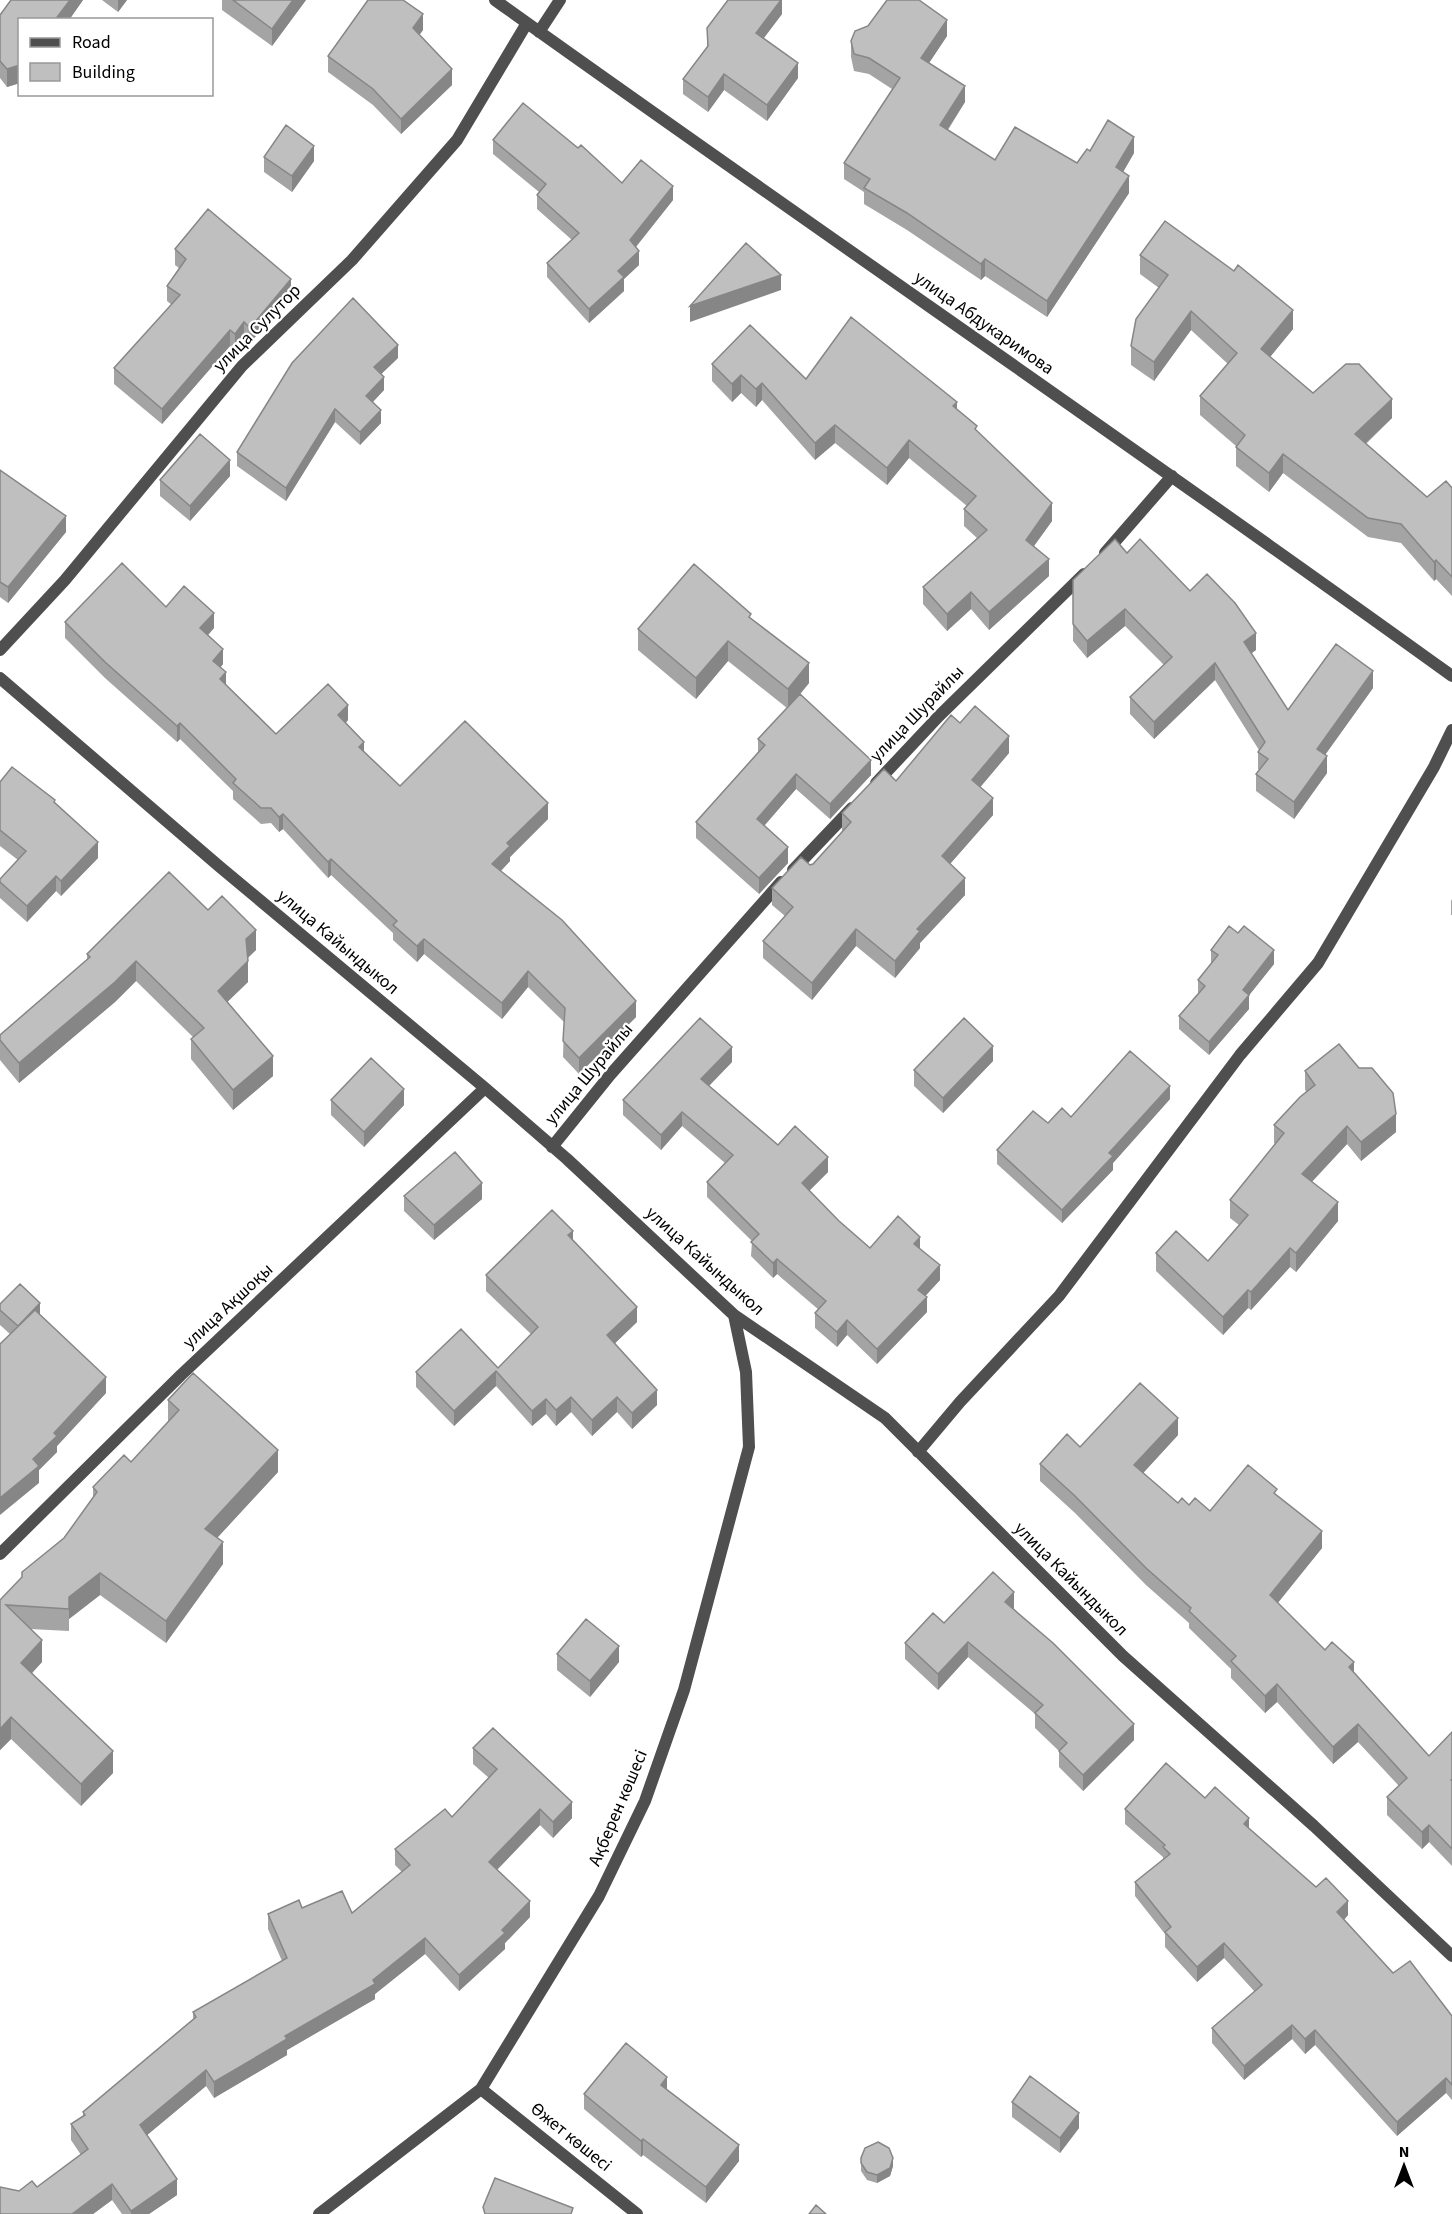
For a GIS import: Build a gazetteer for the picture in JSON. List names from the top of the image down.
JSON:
{
  "streets": {
    "street": [
      "улица Абдукаримова",
      "улица Сулутор",
      "улица Шурайлы",
      "улица Кайындыкол",
      "улица Ақшоқы",
      "Ақберен көшесі",
      "Өжет көшесі"
    ]
  },
  "crossings": [
    ["улица Абдукаримова", "улица Сулутор"],
    ["улица Абдукаримова", "улица Шурайлы"],
    ["улица Шурайлы", "улица Кайындыкол"],
    ["улица Кайындыкол", "улица Ақшоқы"],
    ["улица Кайындыкол", "Ақберен көшесі"],
    ["Ақберен көшесі", "Өжет көшесі"]
  ],
  "legend": ["Road", "Building"],
  "north": "top"
}
